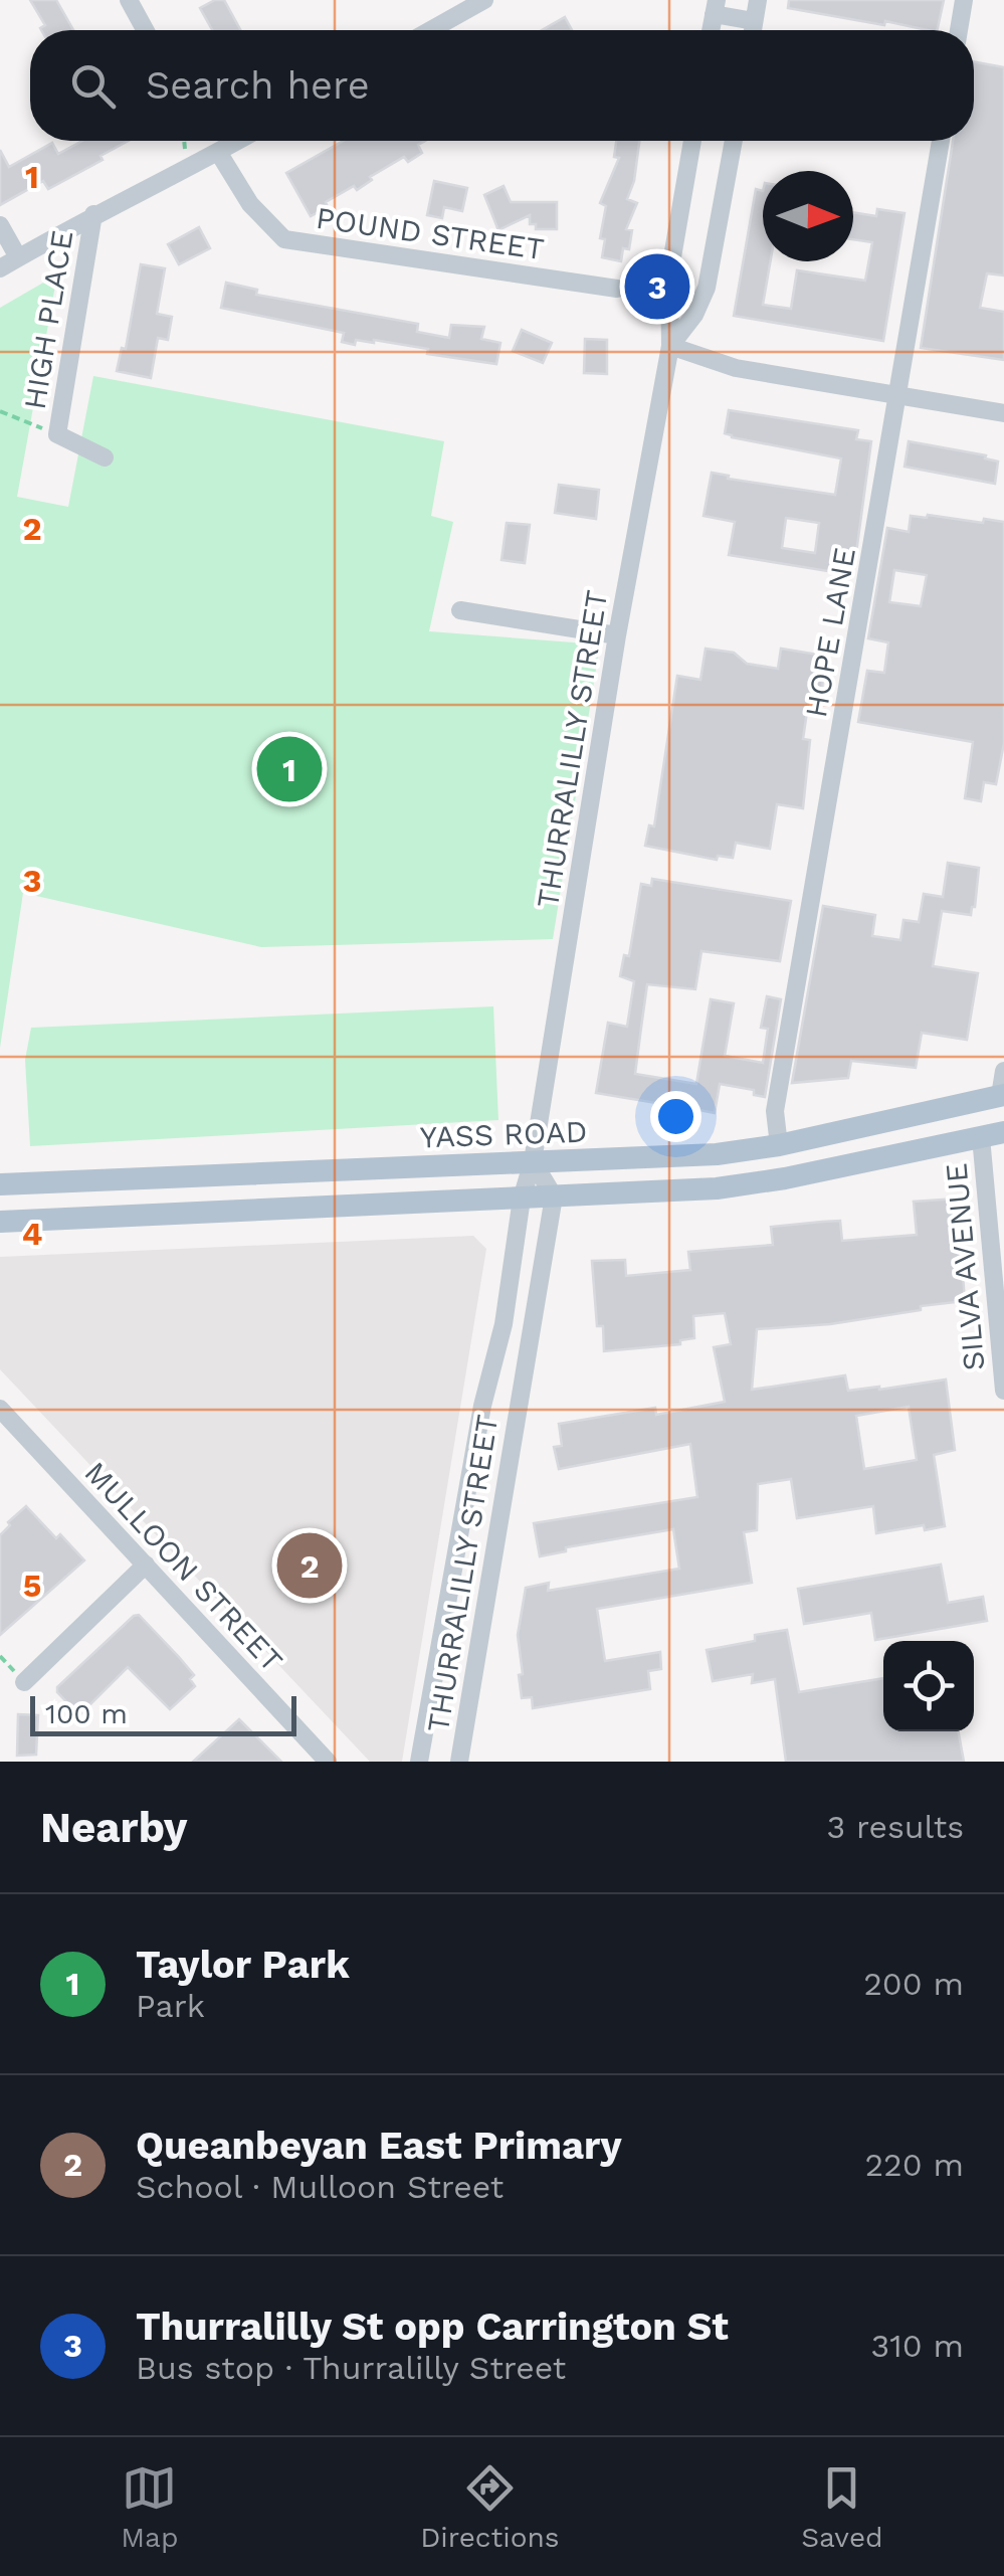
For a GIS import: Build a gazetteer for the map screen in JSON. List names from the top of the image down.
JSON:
{
  "streets": {
    "main road": ["YASS ROAD"],
    "street": [
      "POUND STREET",
      "HIGH PLACE",
      "HOPE LANE",
      "THURRALILLY STREET",
      "SILVA AVENUE",
      "MULLOON STREET"
    ]
  },
  "crossings": [
    ["HOPE LANE", "YASS ROAD"],
    ["THURRALILLY STREET", "YASS ROAD"],
    ["YASS ROAD", "SILVA AVENUE"]
  ],
  "scale_bar": "100 m",
  "north": "right",
  "page": {
    "search": "Search here",
    "pins": ["3", "1", "2"],
    "scale": "100 m",
    "heading": ["Nearby", "3 results"],
    "list": [
      {
        "mark": "1",
        "name": "Taylor Park",
        "note": "Park",
        "value": "200 m"
      },
      {
        "mark": "2",
        "name": "Queanbeyan East Primary",
        "note": "School · Mulloon Street",
        "value": "220 m"
      },
      {
        "mark": "3",
        "name": "Thurralilly St opp Carrington St",
        "note": "Bus stop · Thurralilly Street",
        "value": "310 m"
      }
    ],
    "nav": ["Map", "Directions", "Saved"]
  },
  "grid": {
    "rows": [
      "1",
      "2",
      "3",
      "4",
      "5"
    ]
  }
}
